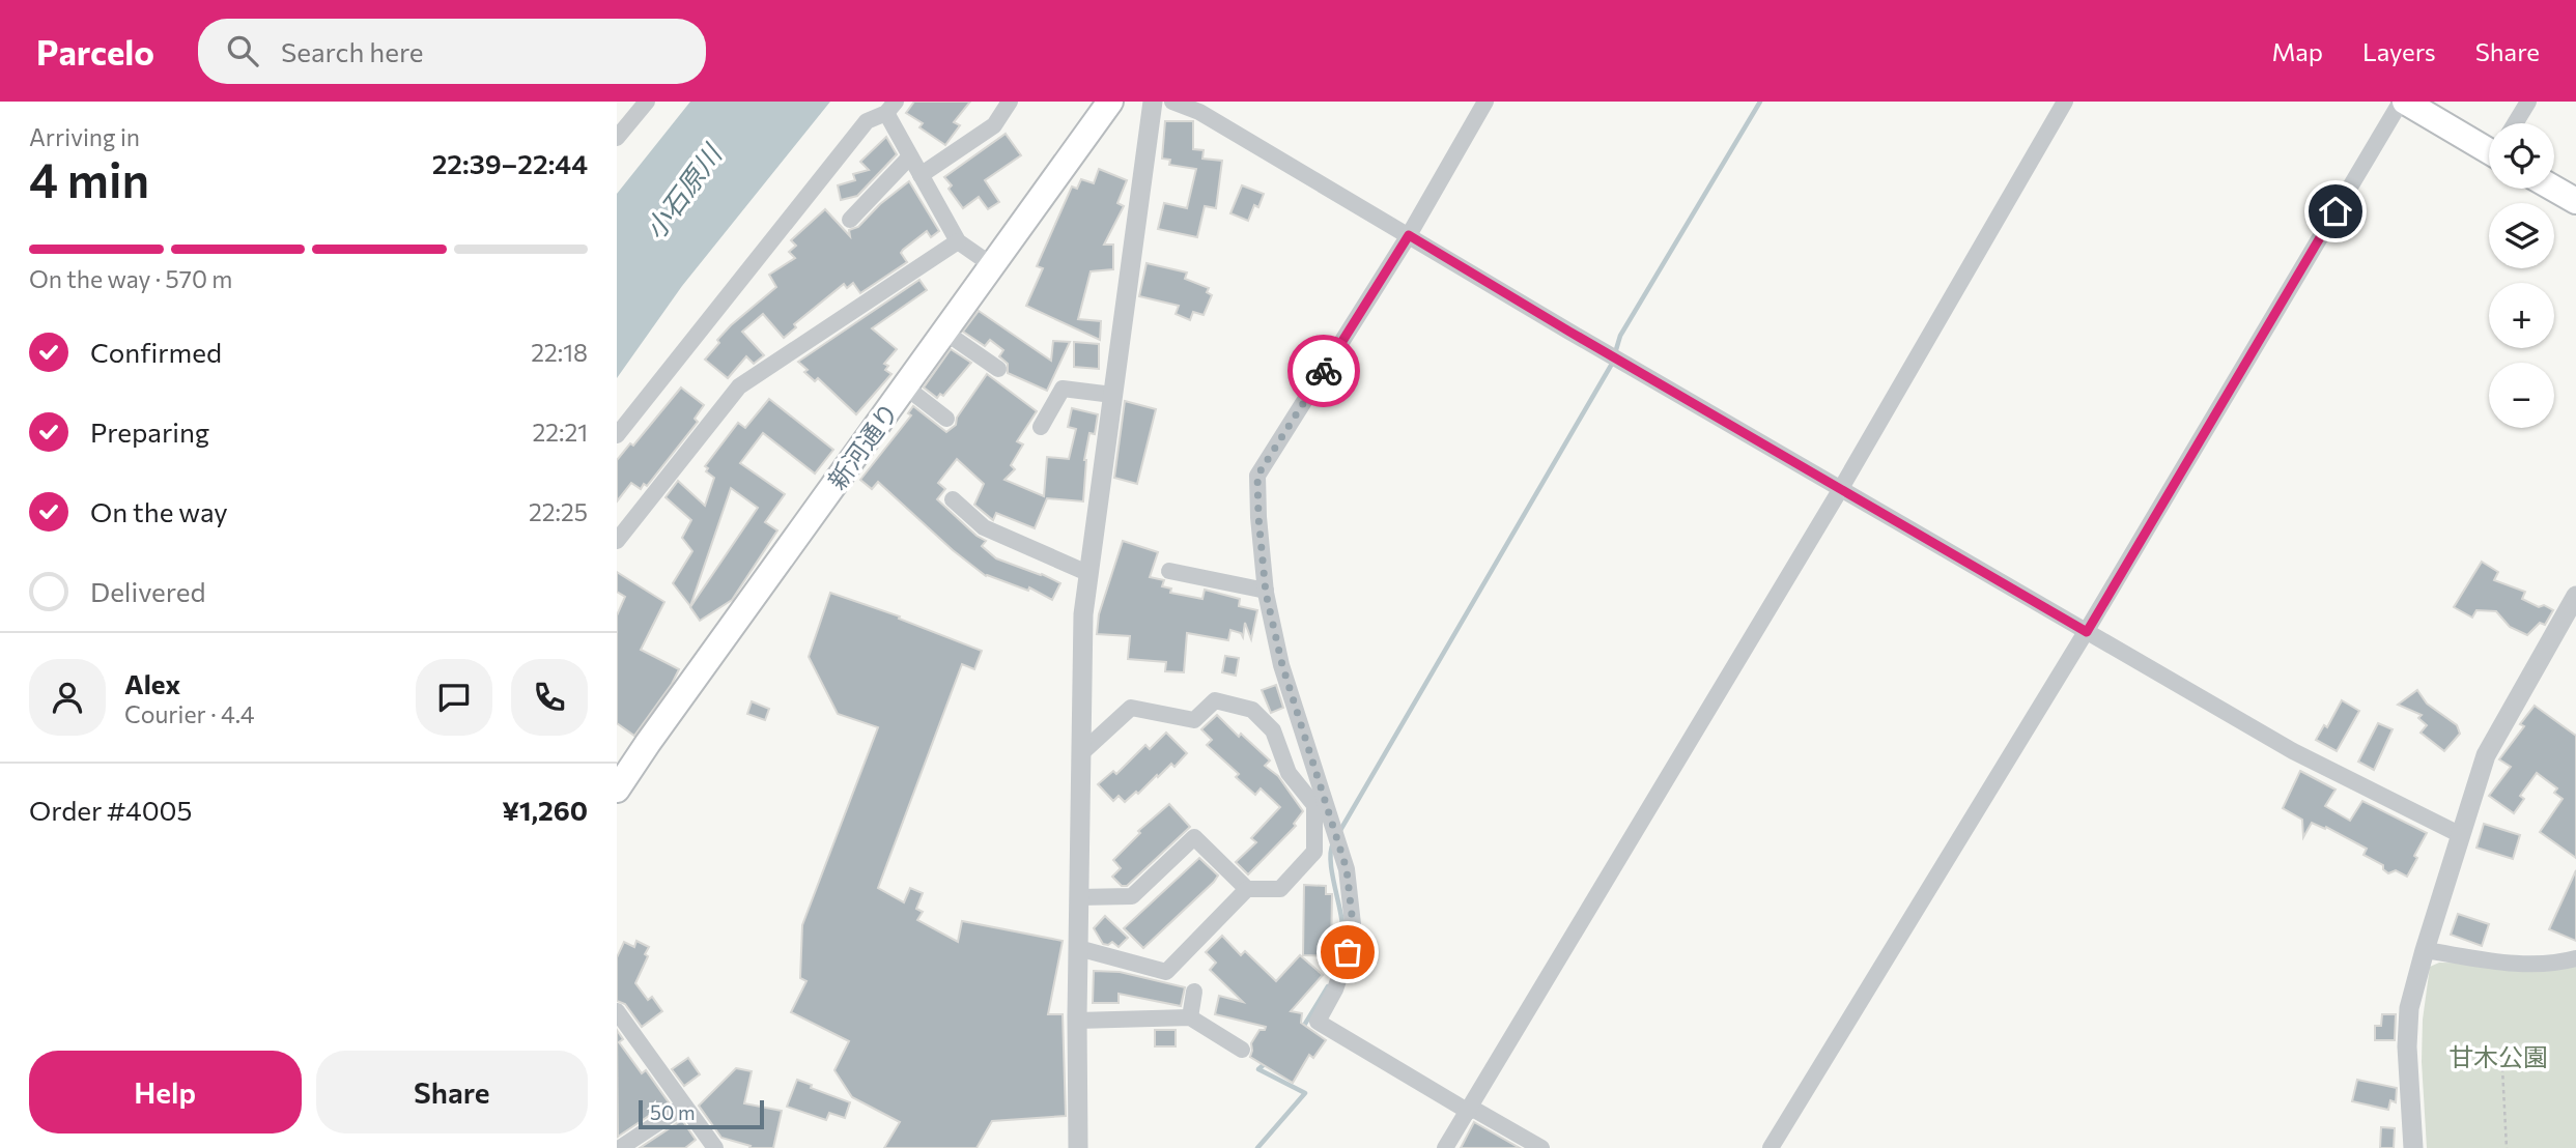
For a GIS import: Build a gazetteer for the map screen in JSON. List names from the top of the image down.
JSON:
{
  "streets": {
    "highway": ["新河通り"]
  },
  "water": ["小石原川"],
  "parks": ["甘木公園"],
  "scale_bar": "50 m",
  "page": {
    "header": "Parcelo",
    "search": "Search here",
    "nav": ["Map", "Layers", "Share"],
    "heading": ["4 min", "Arriving in", "22:39–22:44"],
    "panel": [
      "Alex",
      "Courier · 4.4",
      "Order #4005",
      "¥1,260"
    ],
    "map_buttons": ["+", "−"],
    "bar": "On the way · 570 m",
    "list": [
      ["Confirmed", "22:18"],
      ["Preparing", "22:21"],
      ["On the way", "22:25"],
      "Delivered"
    ],
    "buttons": ["Help", "Share"],
    "scale": "50 m"
  }
}
